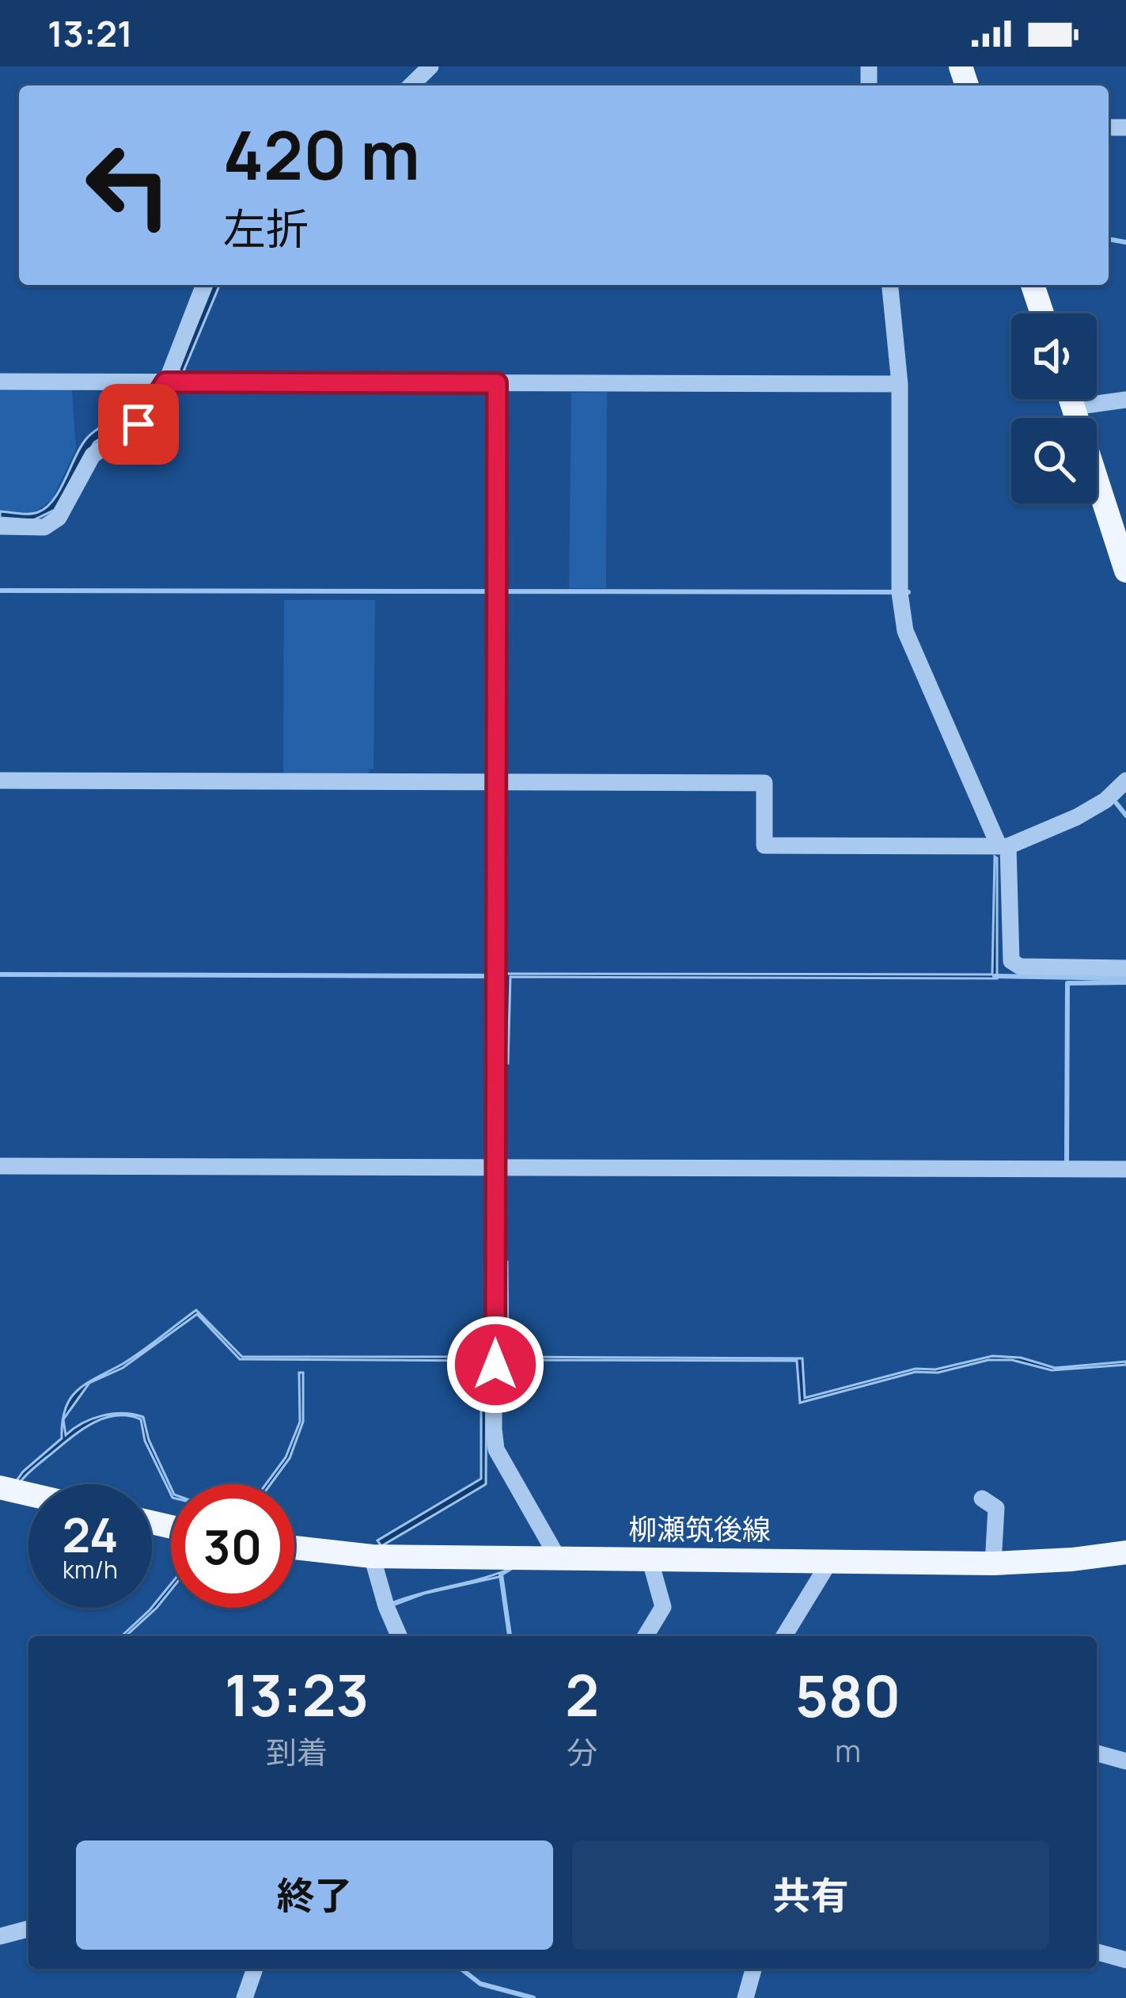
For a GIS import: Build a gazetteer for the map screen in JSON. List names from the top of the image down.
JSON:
{
  "streets": {
    "main road": ["柳瀬筑後線"]
  },
  "page": {
    "status": "13:21",
    "turn": ["420 m", "左折"],
    "speed": "24 km/h",
    "limit": "30",
    "eta": [
      "13:23",
      "到着",
      "2",
      "分",
      "580",
      "m"
    ],
    "buttons": ["終了", "共有"]
  }
}
